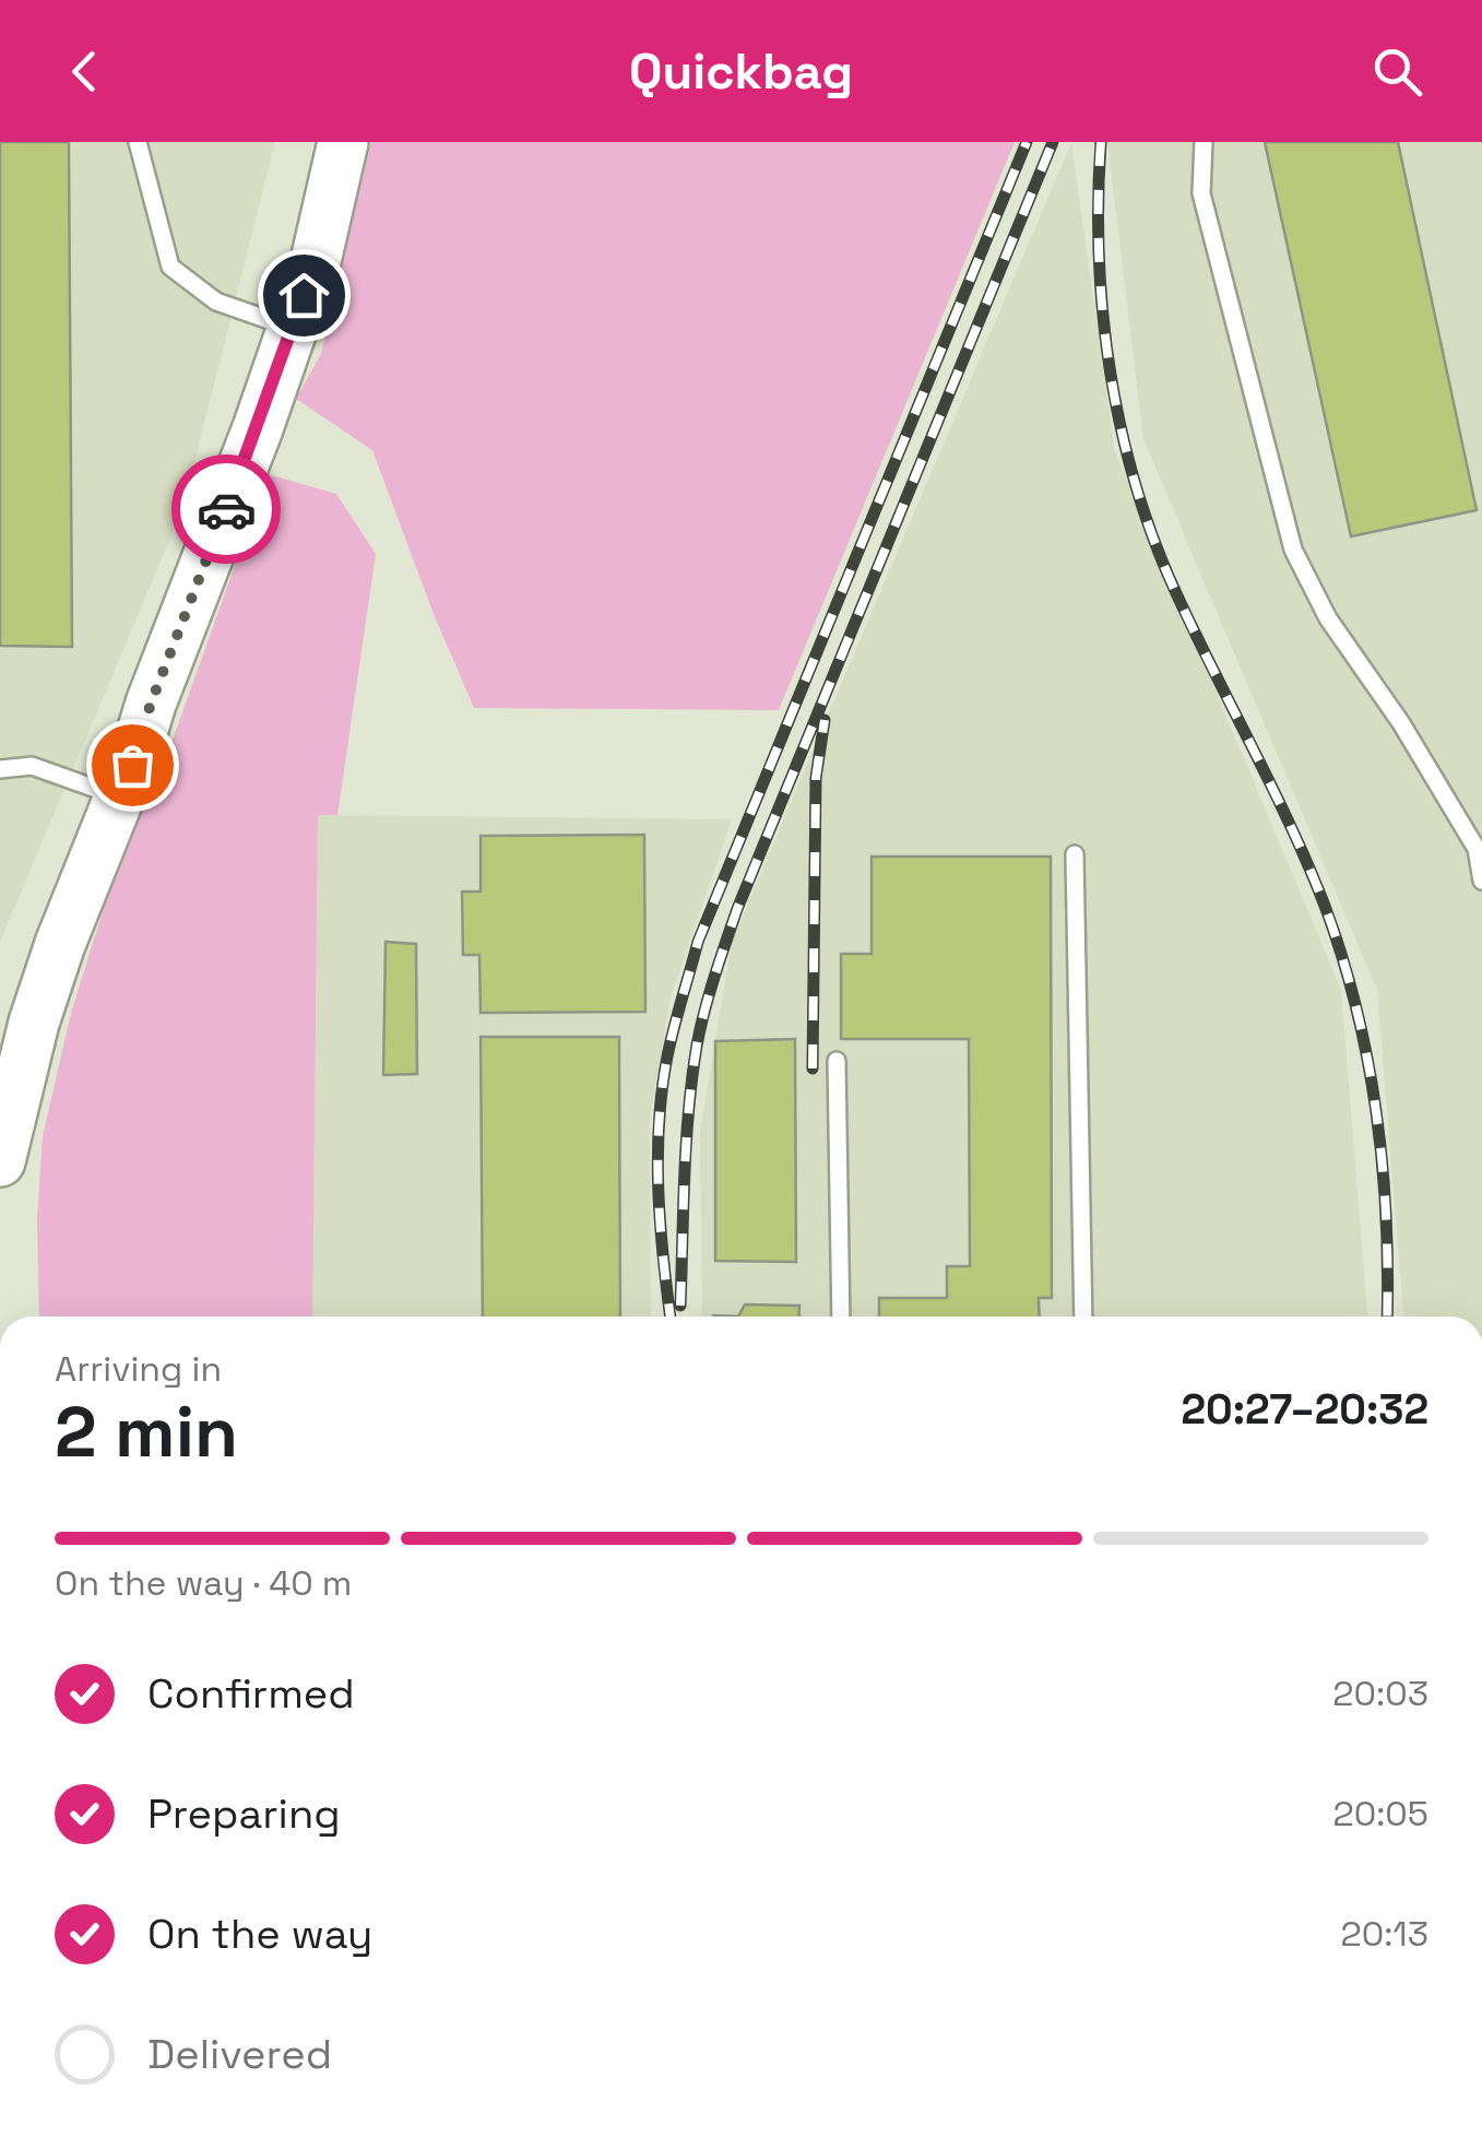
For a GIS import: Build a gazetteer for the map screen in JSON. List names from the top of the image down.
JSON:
{
  "page": {
    "header": "Quickbag",
    "heading": ["2 min", "Arriving in", "20:27–20:32"],
    "bar": "On the way · 40 m",
    "list": [
      ["Confirmed", "20:03"],
      ["Preparing", "20:05"],
      ["On the way", "20:13"],
      "Delivered"
    ]
  }
}
